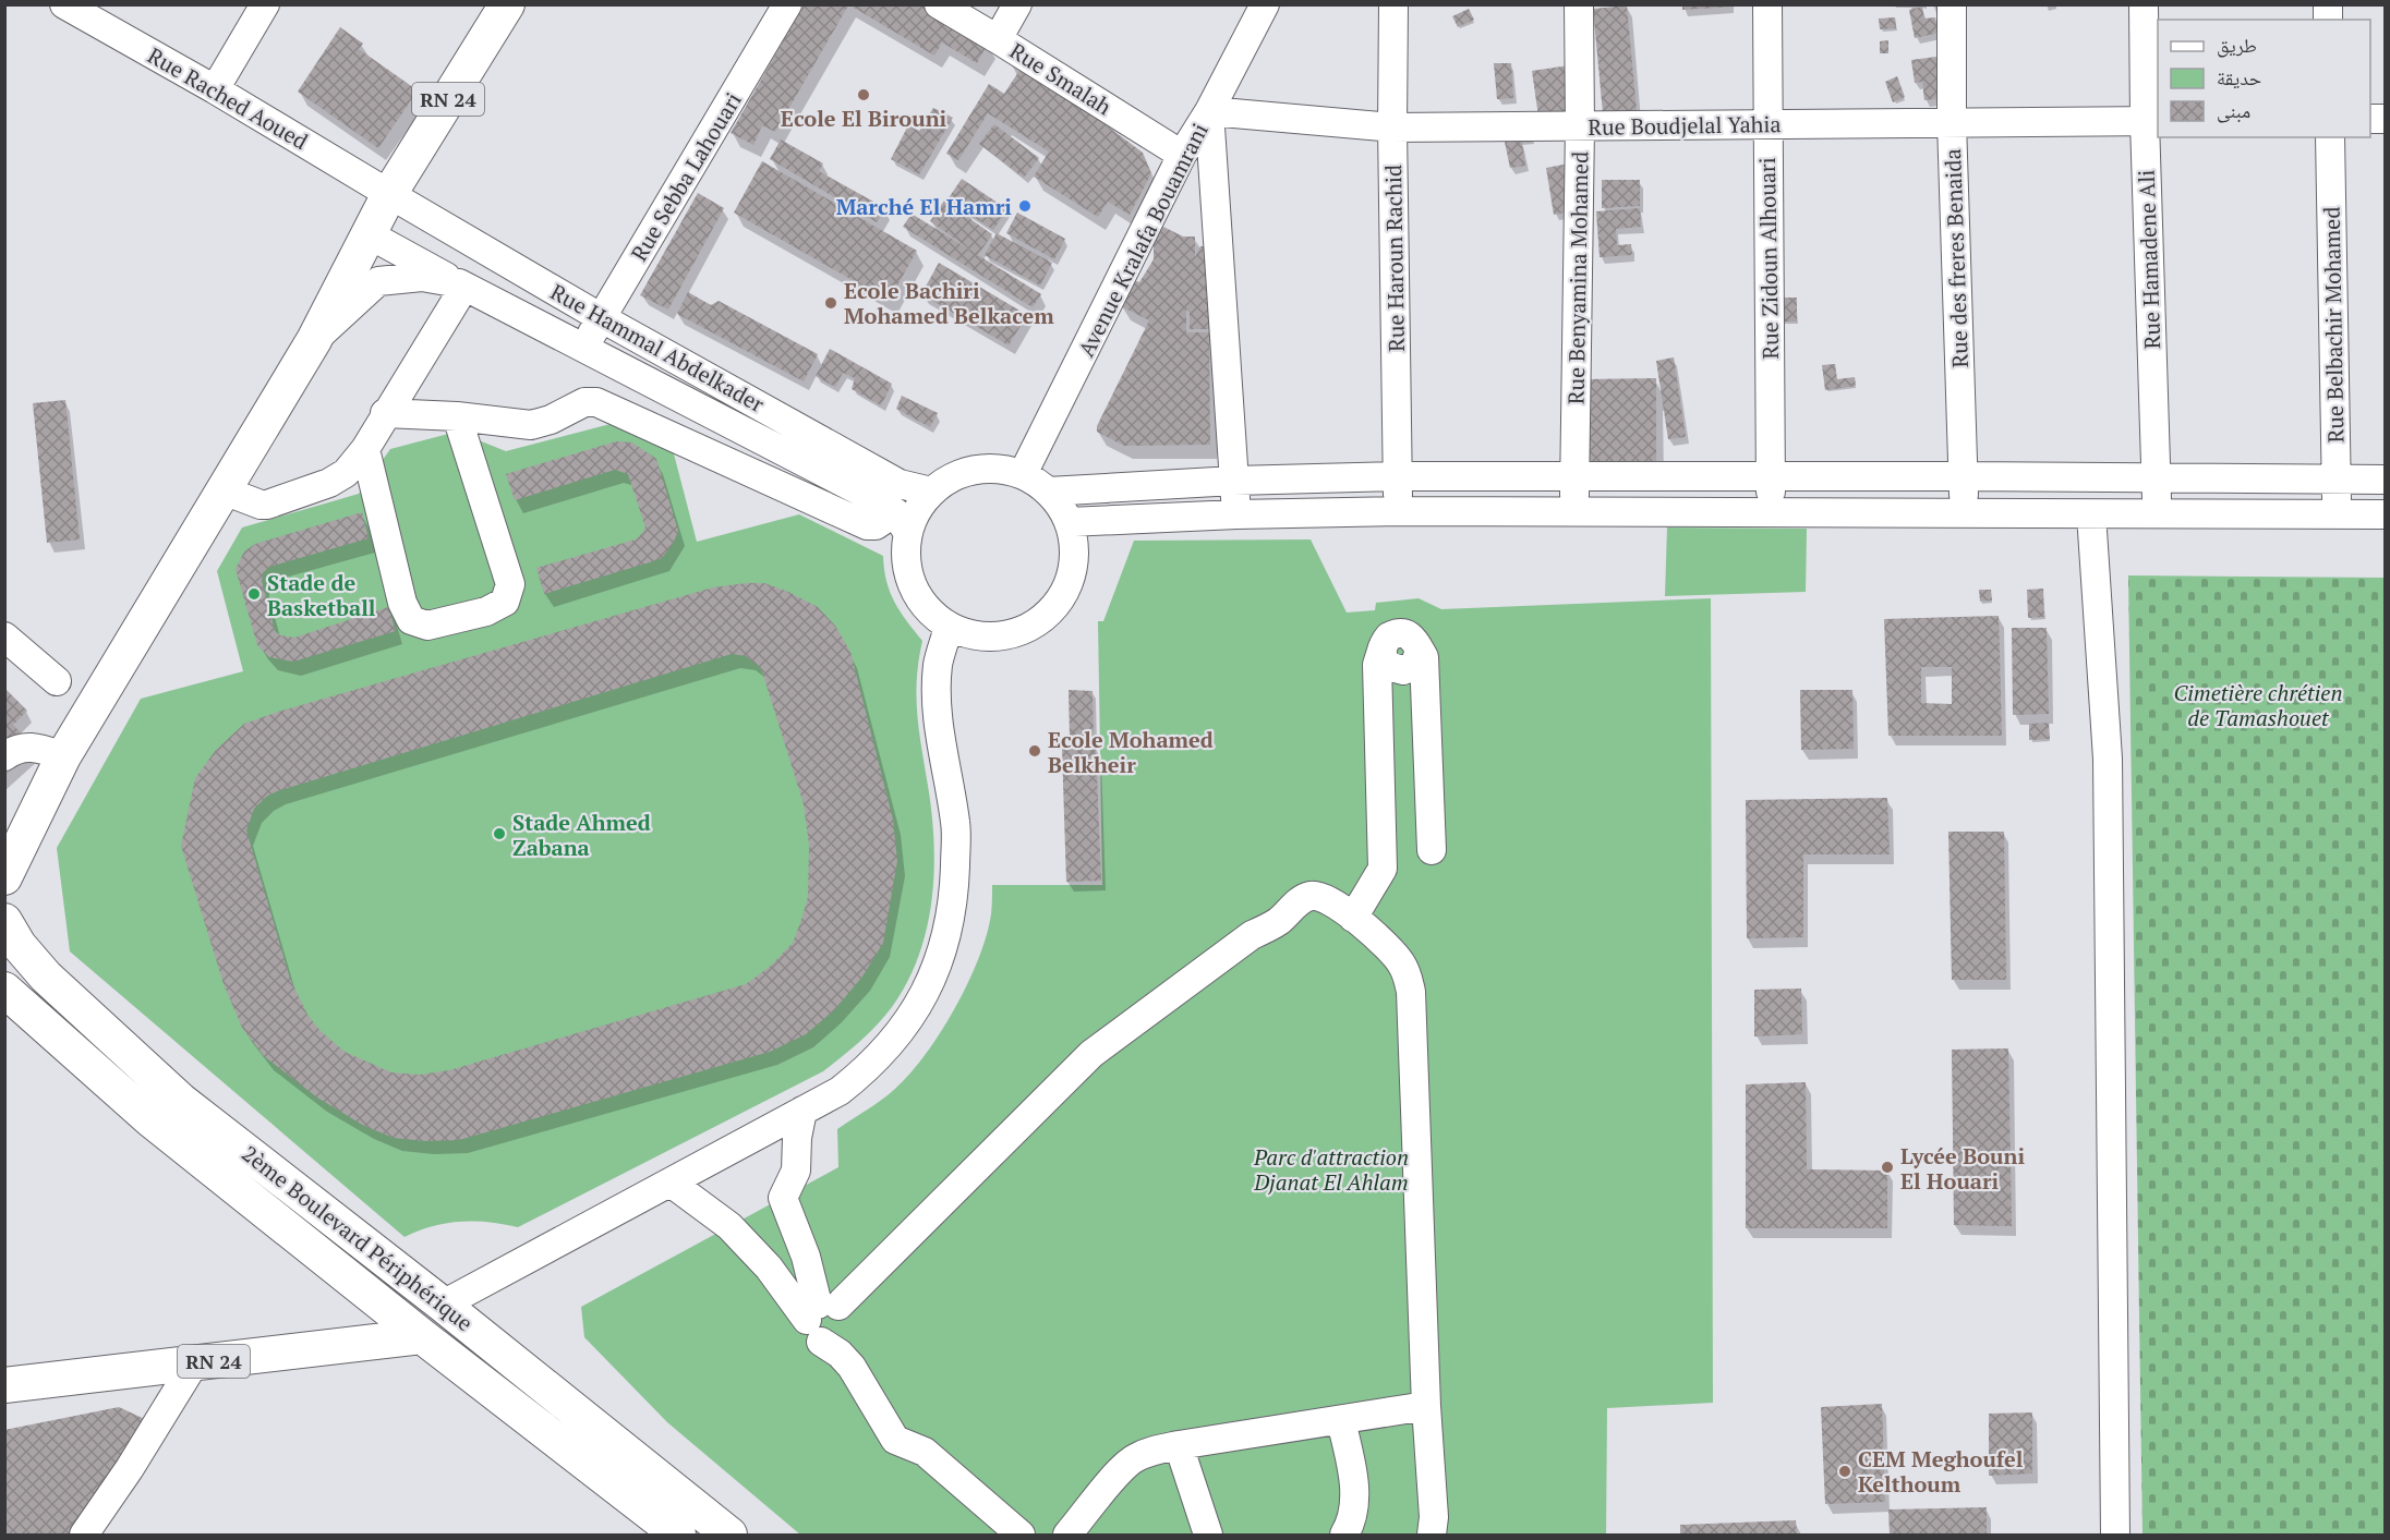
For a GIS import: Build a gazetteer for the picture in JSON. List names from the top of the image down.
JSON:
{
  "streets": {
    "main road": ["RN 24", "2ème Boulevard Périphérique"],
    "street": [
      "Rue Smalah",
      "Rue Rached Aoued",
      "Rue Boudjelal Yahia",
      "Rue Sebba Lahouari",
      "Avenue Kralafa Bouamrani",
      "Rue Haroun Rachid",
      "Rue Zidoun Alhouari",
      "Rue des freres Benaida",
      "Rue Hamadene Ali",
      "Rue Benyamina Mohamed",
      "Rue Belbachir Mohamed",
      "Rue Hammal Abdelkader"
    ]
  },
  "crossings": [
    ["Rue Smalah", "Avenue Kralafa Bouamrani"],
    ["Rue Rached Aoued", "RN 24"],
    ["Rue Rached Aoued", "Rue Hammal Abdelkader"],
    ["RN 24", "Rue Hammal Abdelkader"],
    ["RN 24", "2ème Boulevard Périphérique"],
    ["Rue Boudjelal Yahia", "Avenue Kralafa Bouamrani"],
    ["Rue Boudjelal Yahia", "Rue Haroun Rachid"],
    ["Rue Boudjelal Yahia", "Rue Zidoun Alhouari"],
    ["Rue Boudjelal Yahia", "Rue des freres Benaida"],
    ["Rue Boudjelal Yahia", "Rue Hamadene Ali"],
    ["Rue Boudjelal Yahia", "Rue Benyamina Mohamed"],
    ["Rue Sebba Lahouari", "Rue Hammal Abdelkader"],
    ["Avenue Kralafa Bouamrani", "Rue Hammal Abdelkader"]
  ],
  "parks": ["Cimetière chrétien de Tamashouet", "Parc d'attraction Djanat El Ahlam"],
  "places": [
    "Ecole El Birouni",
    "Marché El Hamri",
    "Ecole Bachiri Mohamed Belkacem",
    "Stade de Basketball",
    "Ecole Mohamed Belkheir",
    "Stade Ahmed Zabana",
    "Lycée Bouni El Houari",
    "CEM Meghoufel Kelthoum"
  ],
  "legend": ["طريق", "حديقة", "مبنى"]
}
